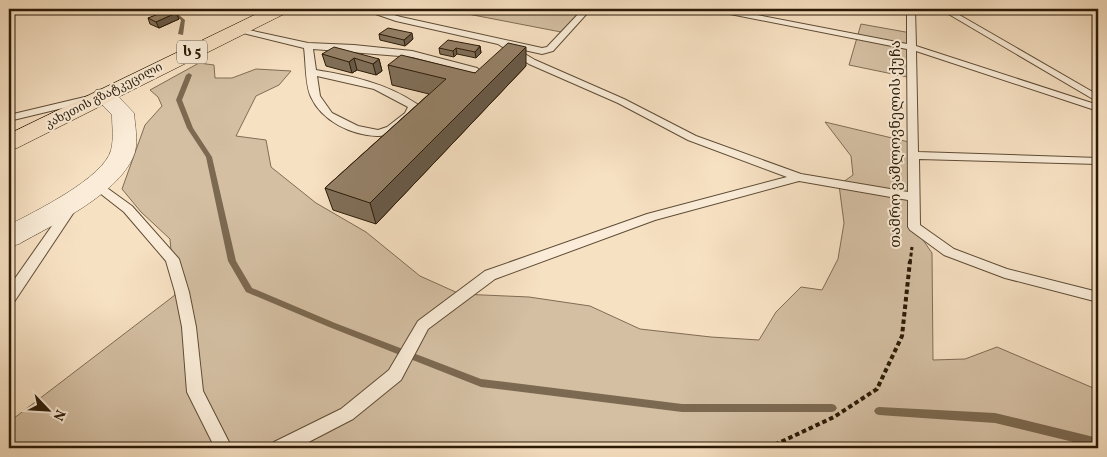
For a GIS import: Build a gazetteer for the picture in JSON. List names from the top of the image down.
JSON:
{
  "streets": {
    "highway": ["ს 5", "კახეთის გზატკეცილი"],
    "lane": ["თამრო ვაშლოვნელის ქუჩა"]
  },
  "north": "bottom right"
}
